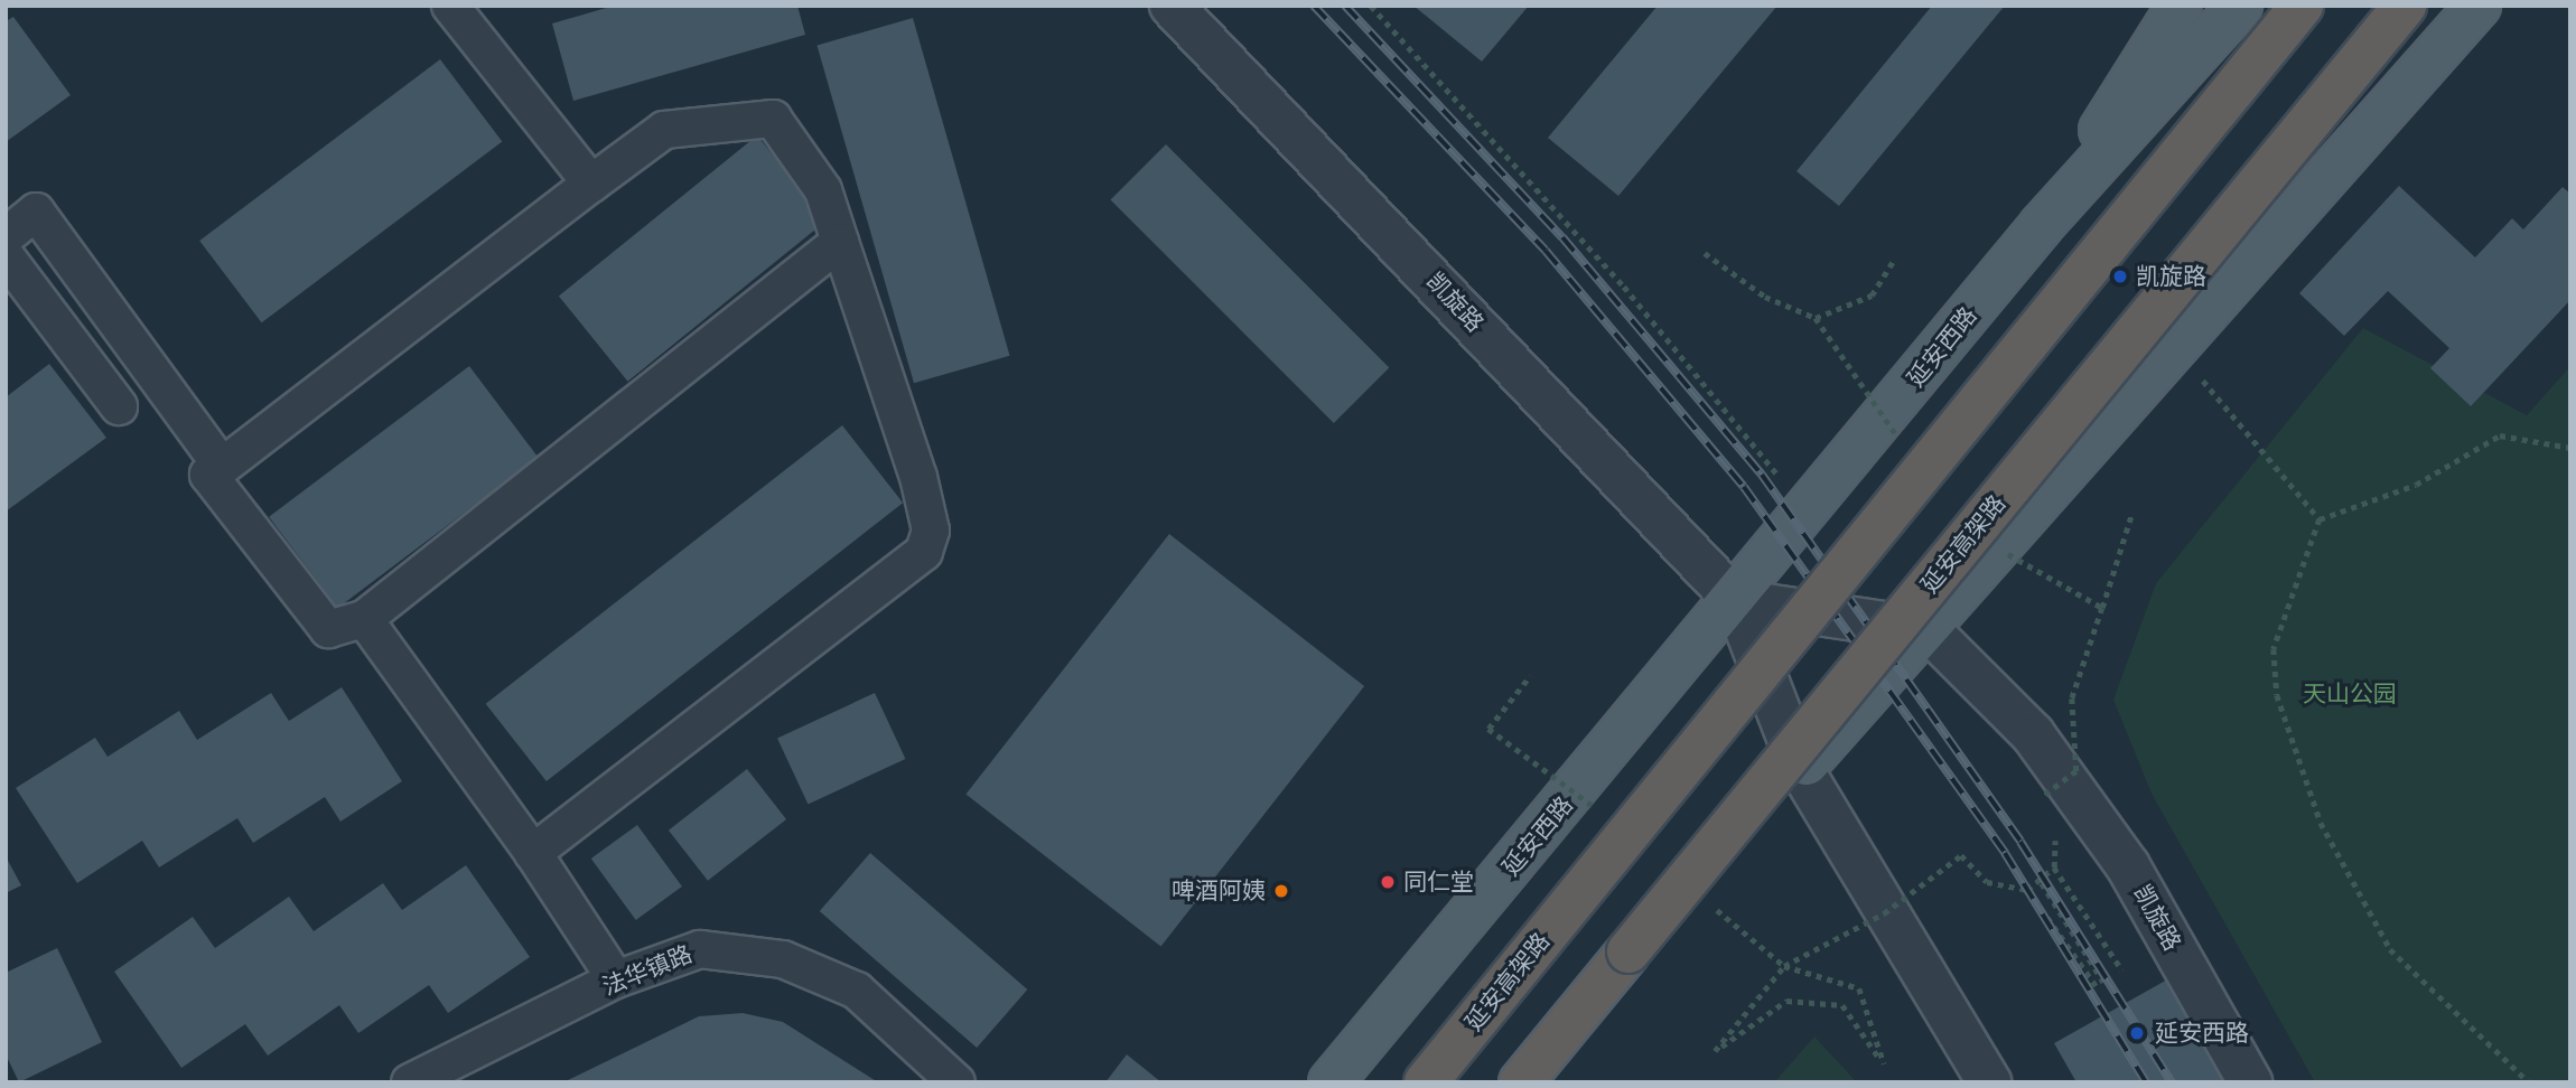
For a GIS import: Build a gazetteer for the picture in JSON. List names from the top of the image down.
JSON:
{
  "streets": {
    "highway": ["延安高架路"],
    "main road": ["延安西路"],
    "street": ["凯旋路", "法华镇路"]
  },
  "crossings": [
    ["凯旋路", "延安西路"]
  ],
  "parks": ["天山公园"],
  "places": [
    "凯旋路",
    "同仁堂",
    "啤酒阿姨",
    "延安西路"
  ]
}
